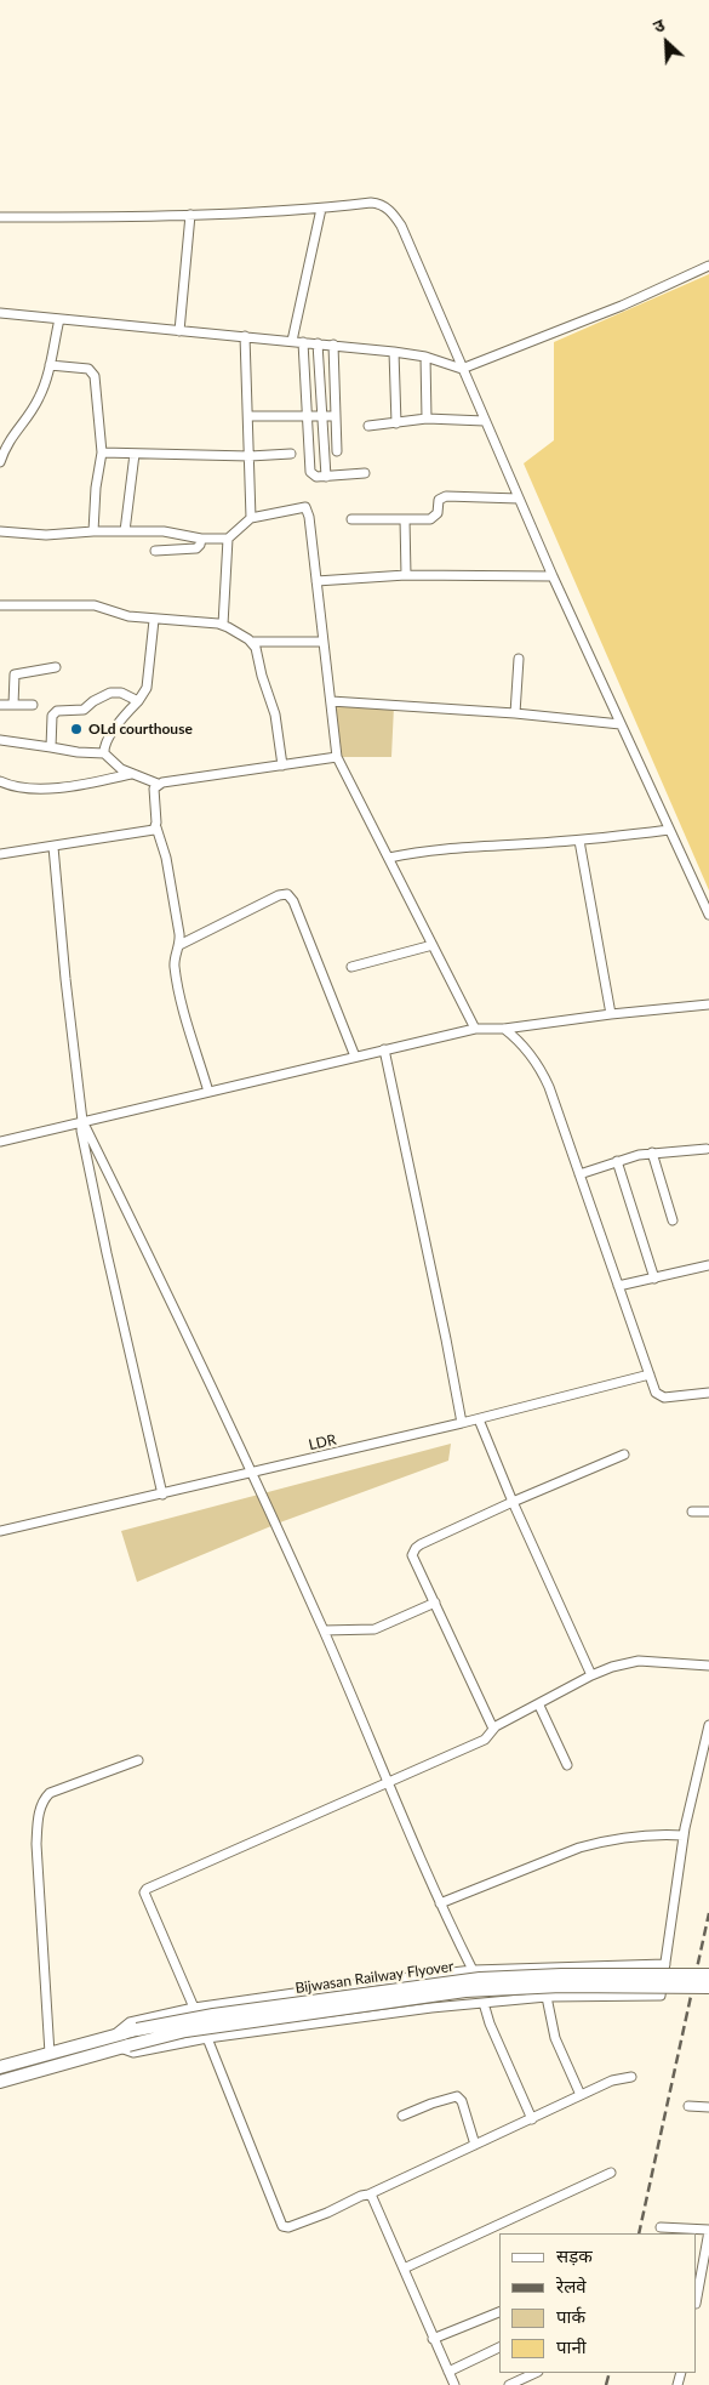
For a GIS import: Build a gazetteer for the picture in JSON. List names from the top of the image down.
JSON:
{
  "streets": {
    "main road": ["Bijwasan Railway Flyover"],
    "street": ["LDR"]
  },
  "places": ["OLd courthouse"],
  "legend": [
    "सड़क",
    "रेलवे",
    "पार्क",
    "पानी"
  ],
  "north": "top left"
}
